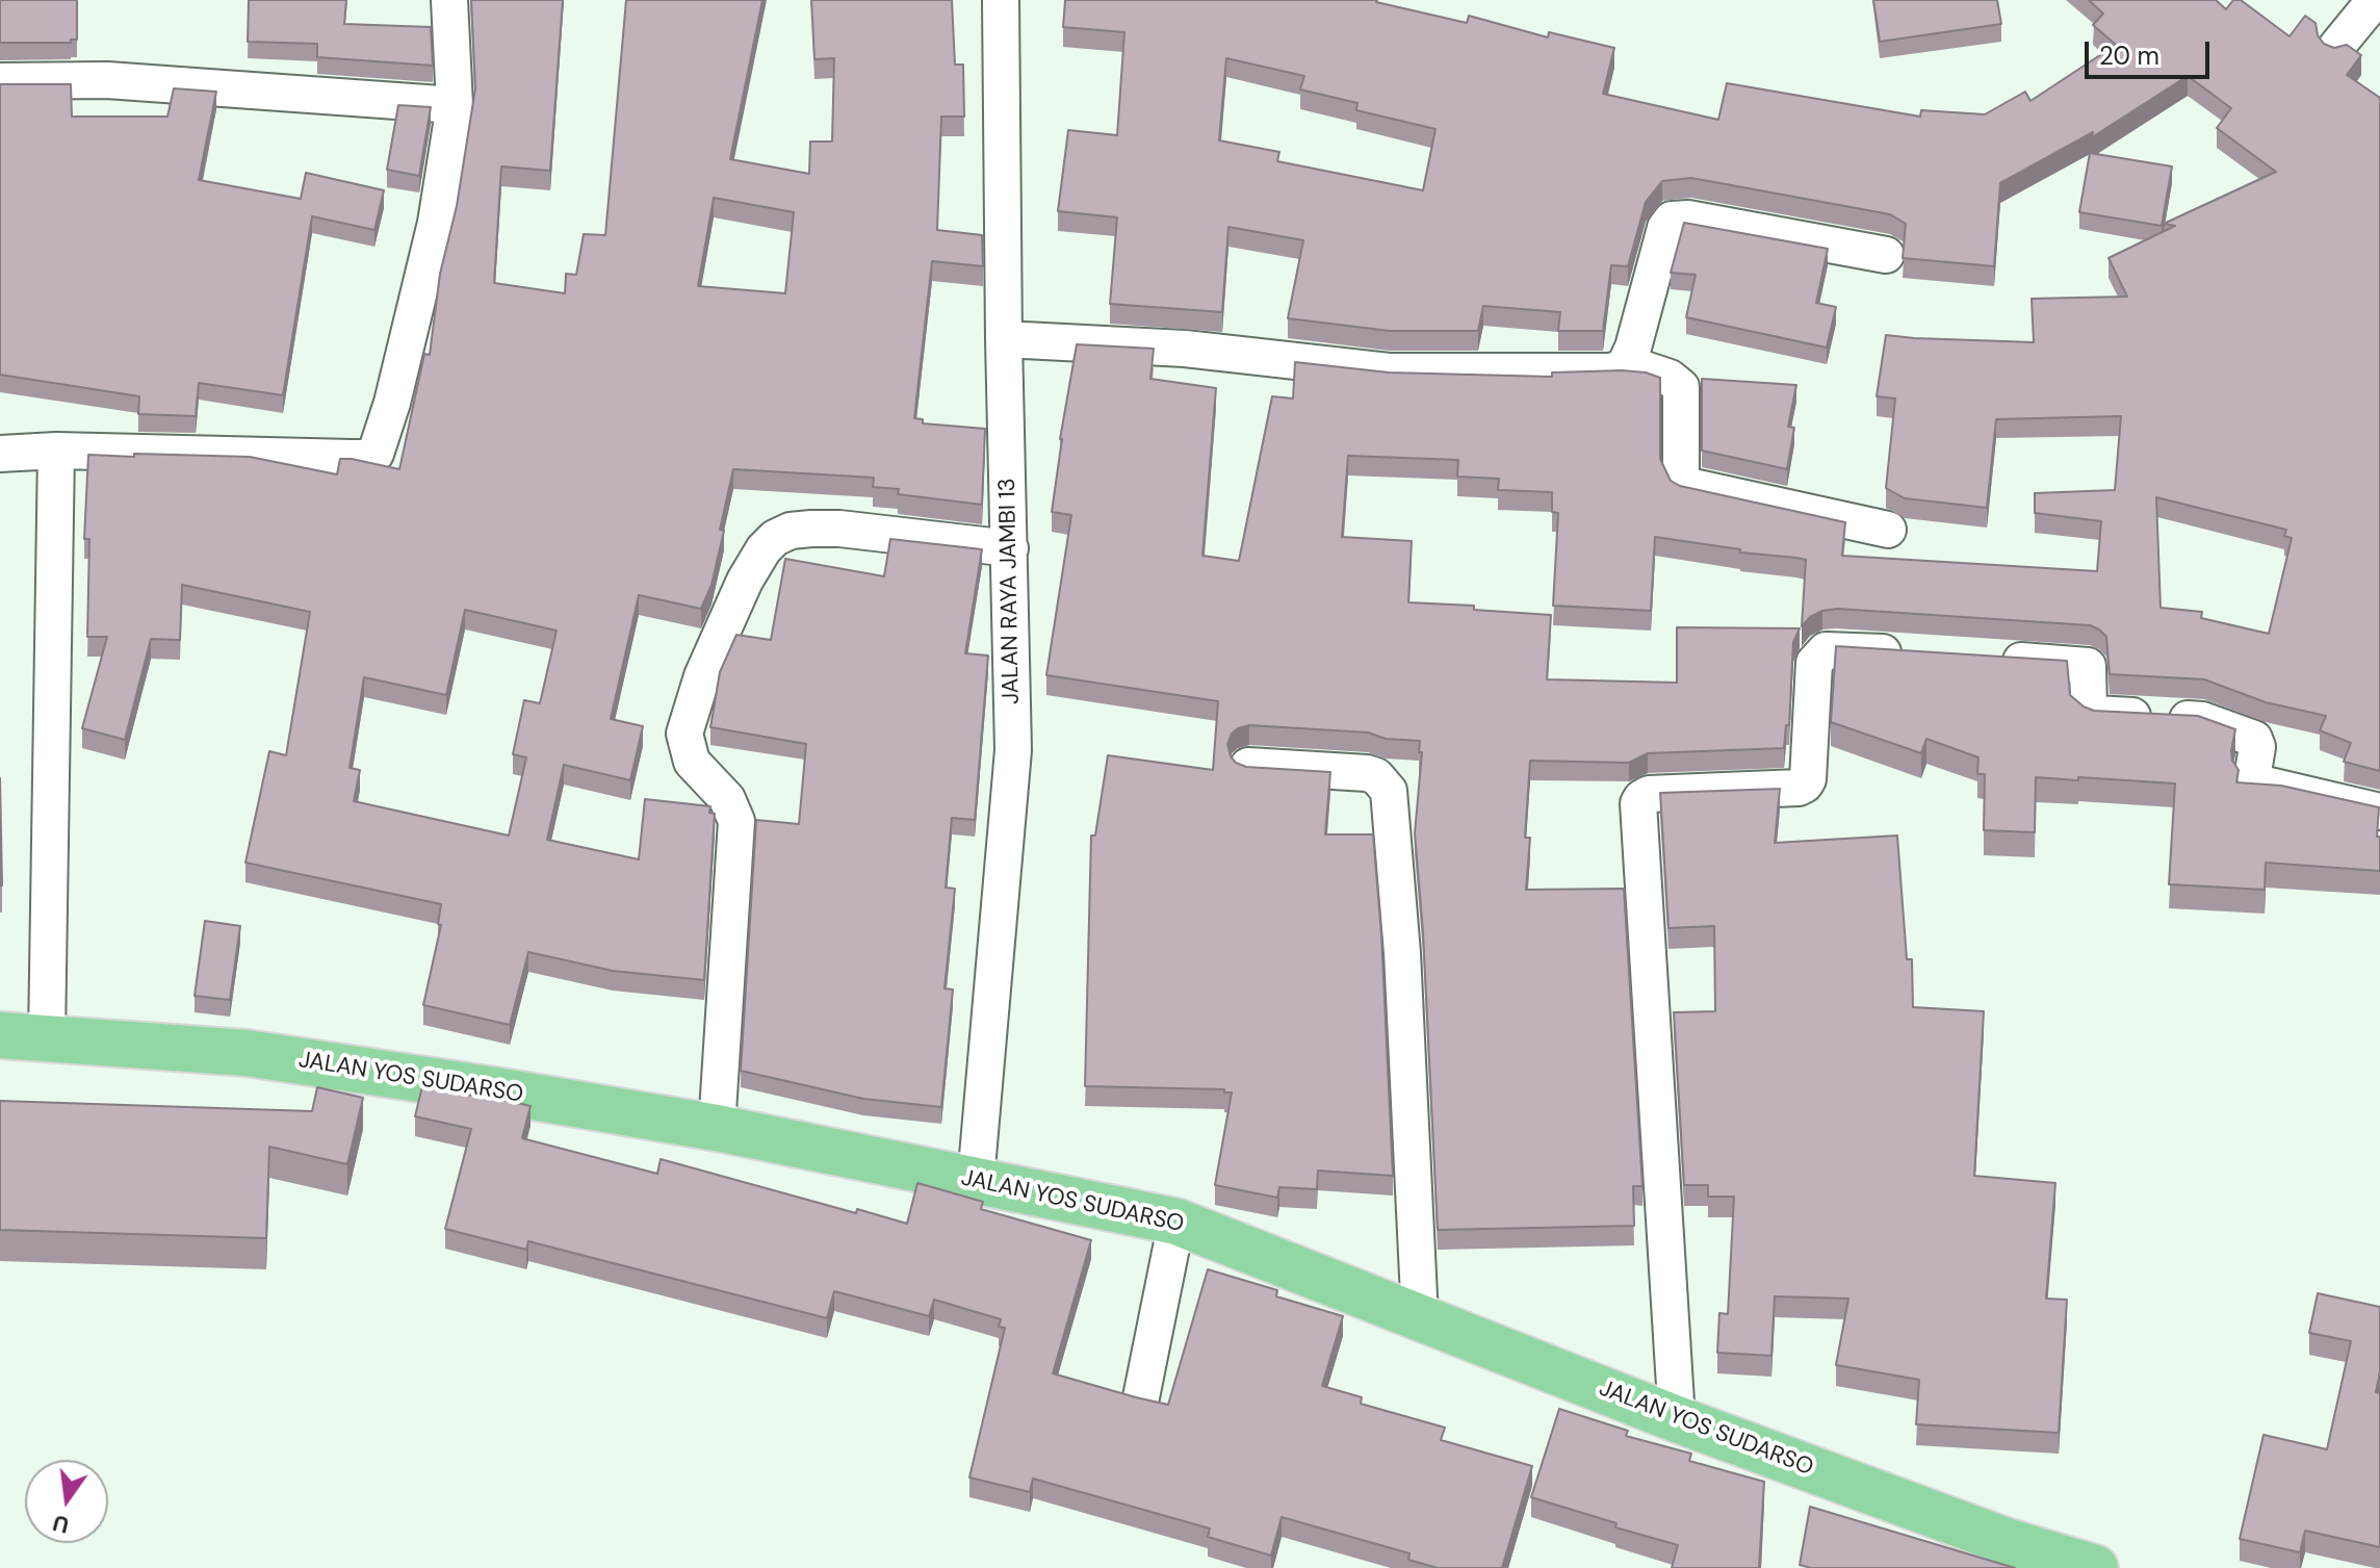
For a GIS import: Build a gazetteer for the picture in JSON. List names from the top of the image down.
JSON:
{
  "streets": {
    "highway": ["JALAN YOS SUDARSO"],
    "street": ["JALAN RAYA JAMBI 13"]
  },
  "crossings": [
    ["JALAN RAYA JAMBI 13", "JALAN YOS SUDARSO"]
  ],
  "scale_bar": "20 m",
  "north": "bottom"
}
